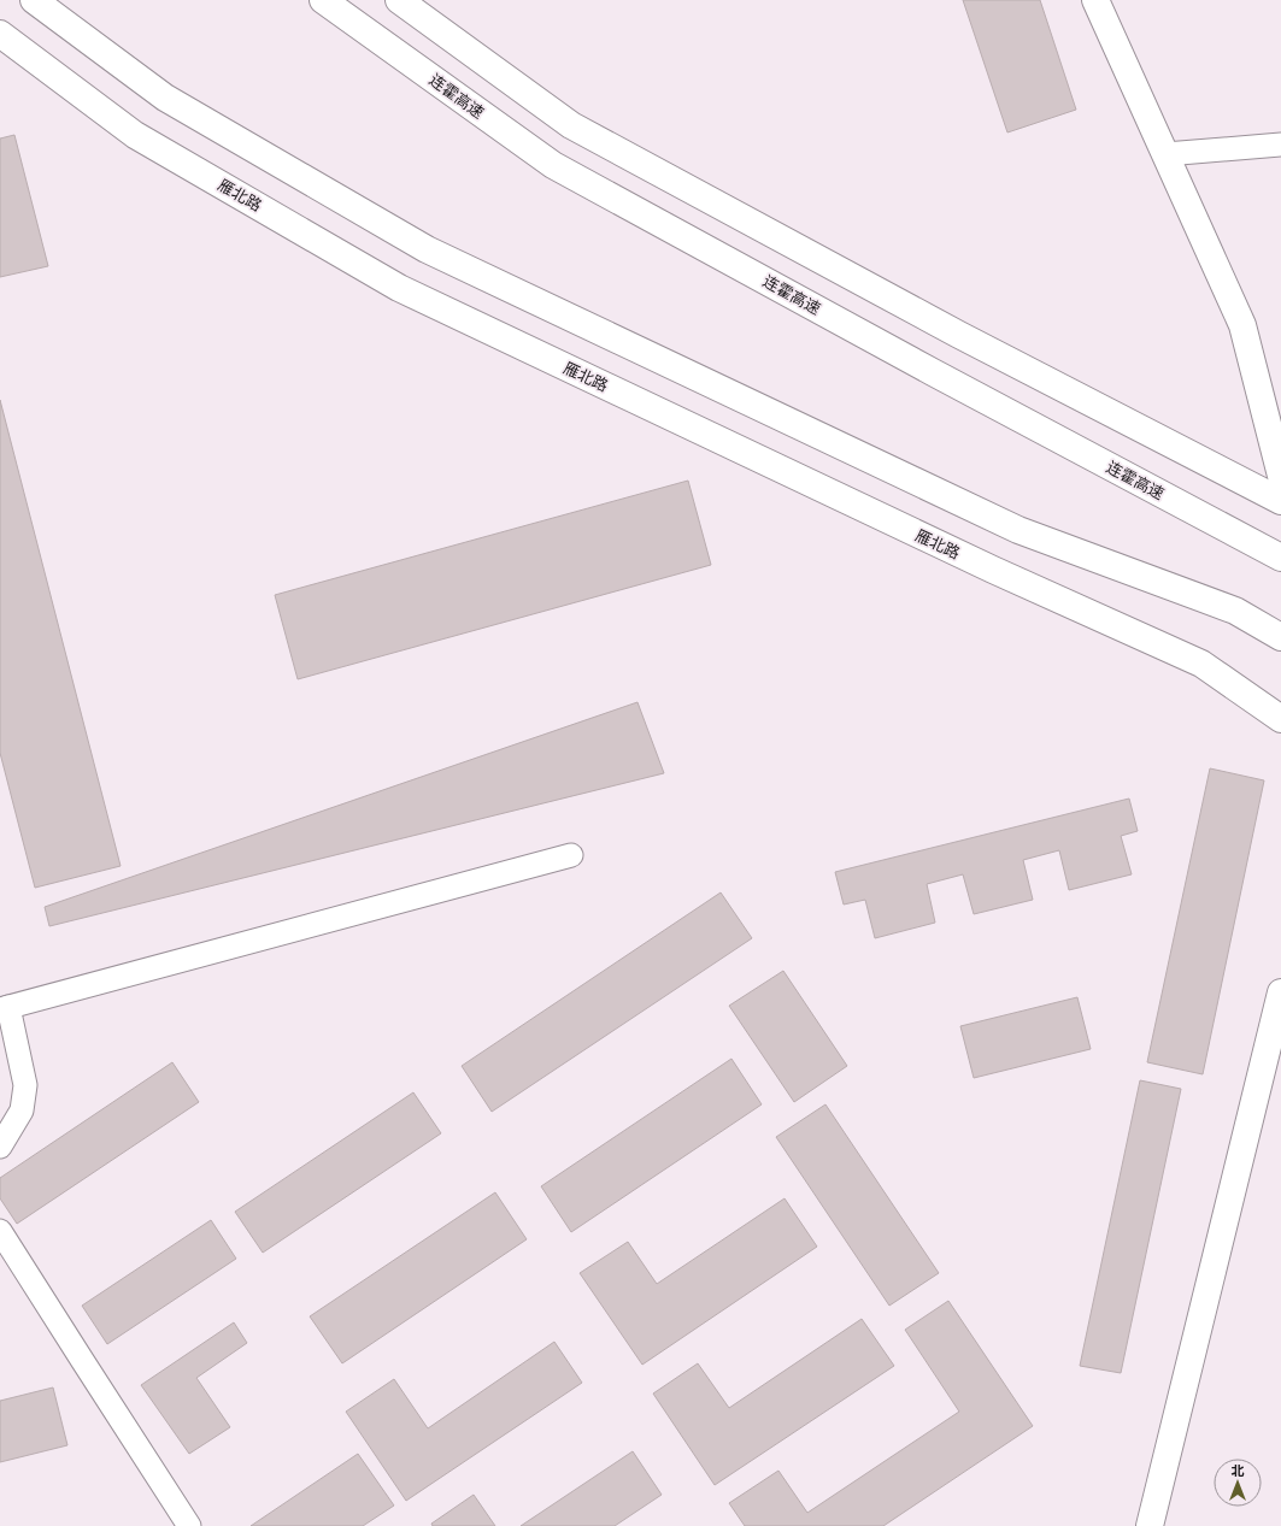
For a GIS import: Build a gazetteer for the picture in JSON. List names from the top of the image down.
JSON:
{
  "streets": {
    "main road": ["连霍高速", "雁北路"]
  },
  "north": "top"
}
